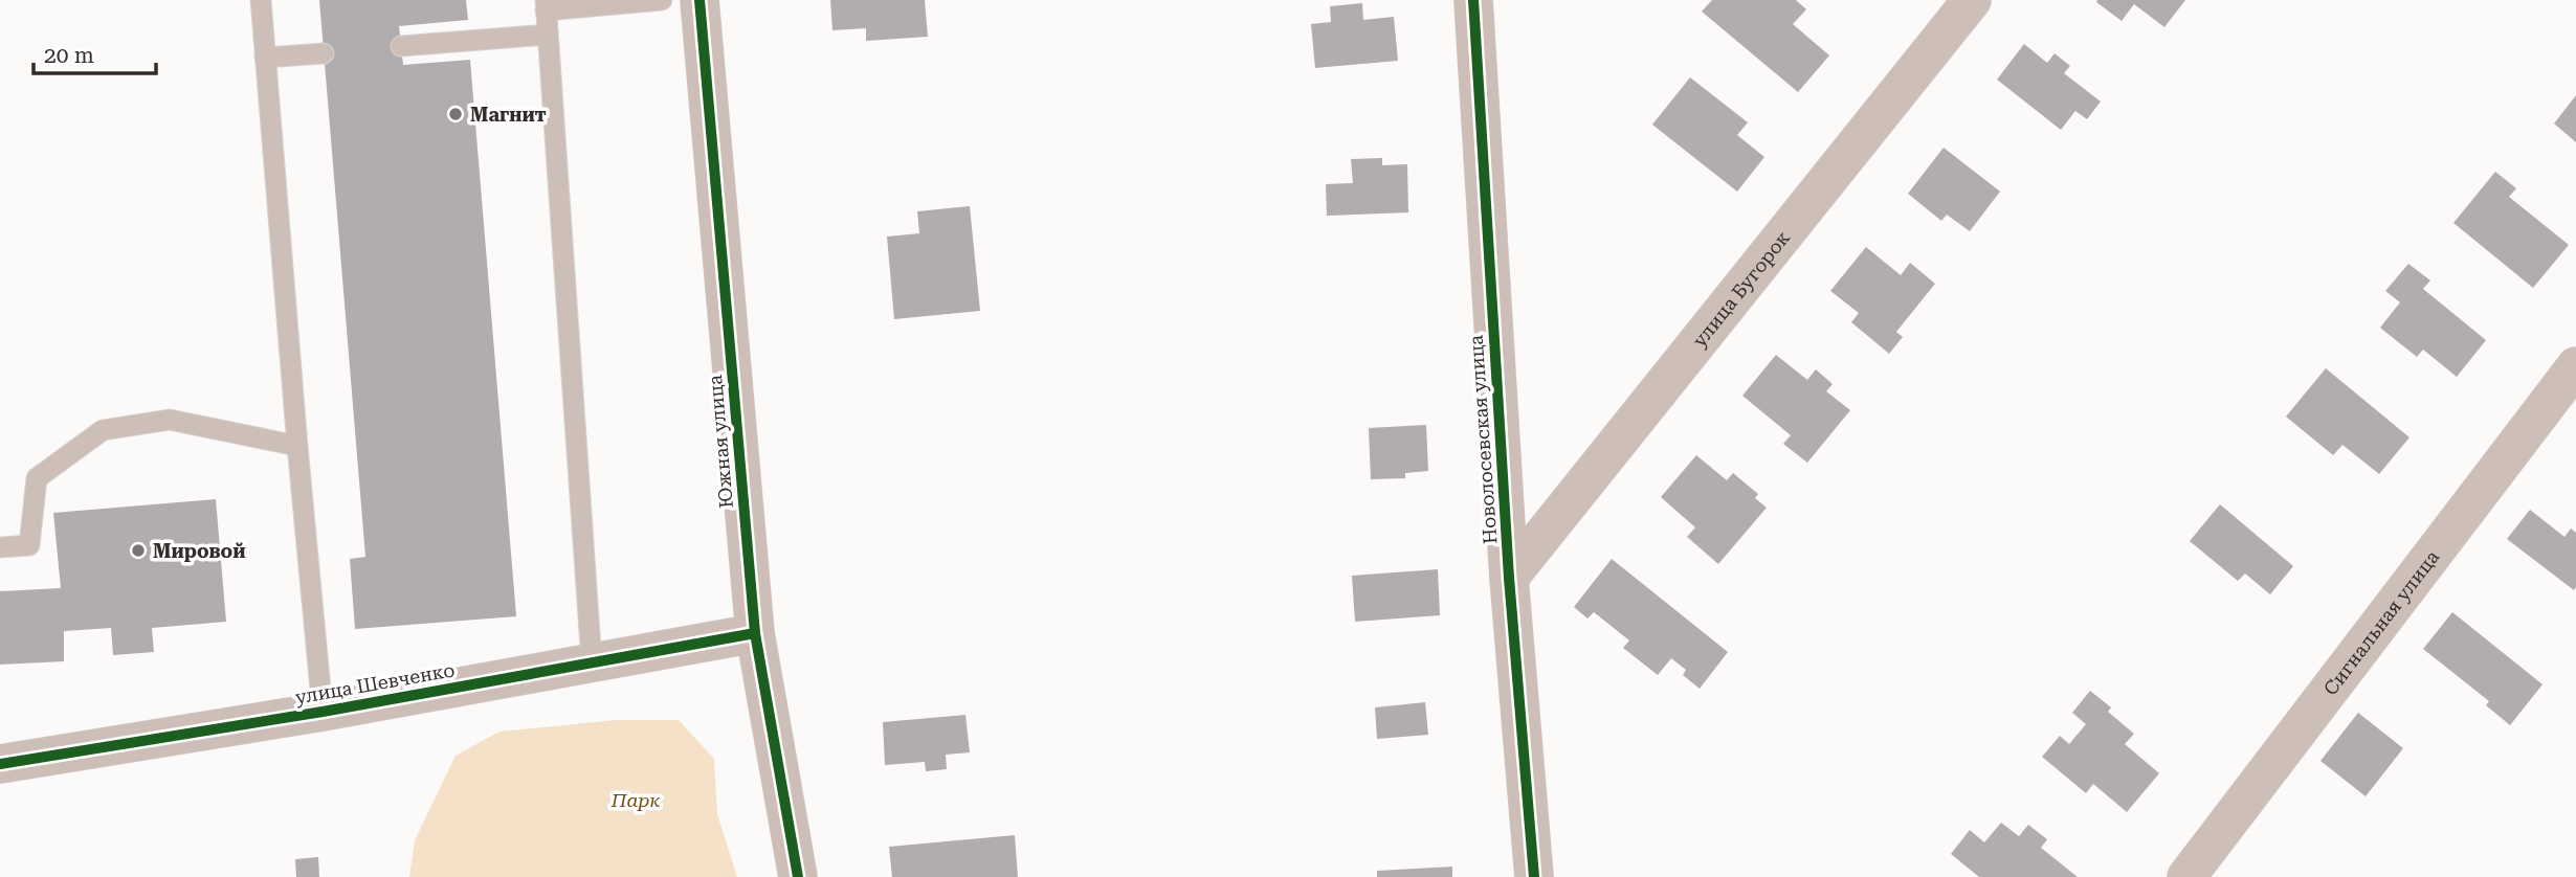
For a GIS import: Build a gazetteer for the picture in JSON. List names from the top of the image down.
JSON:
{
  "streets": {
    "street": [
      "улица Бугорок",
      "Новолосевская улица",
      "Южная улица",
      "Сигнальная улица",
      "улица Шевченко"
    ]
  },
  "crossings": [
    ["улица Бугорок", "Новолосевская улица"],
    ["Южная улица", "улица Шевченко"]
  ],
  "parks": ["Парк"],
  "places": ["Магнит", "Мировой"],
  "scale_bar": "20 m"
}
